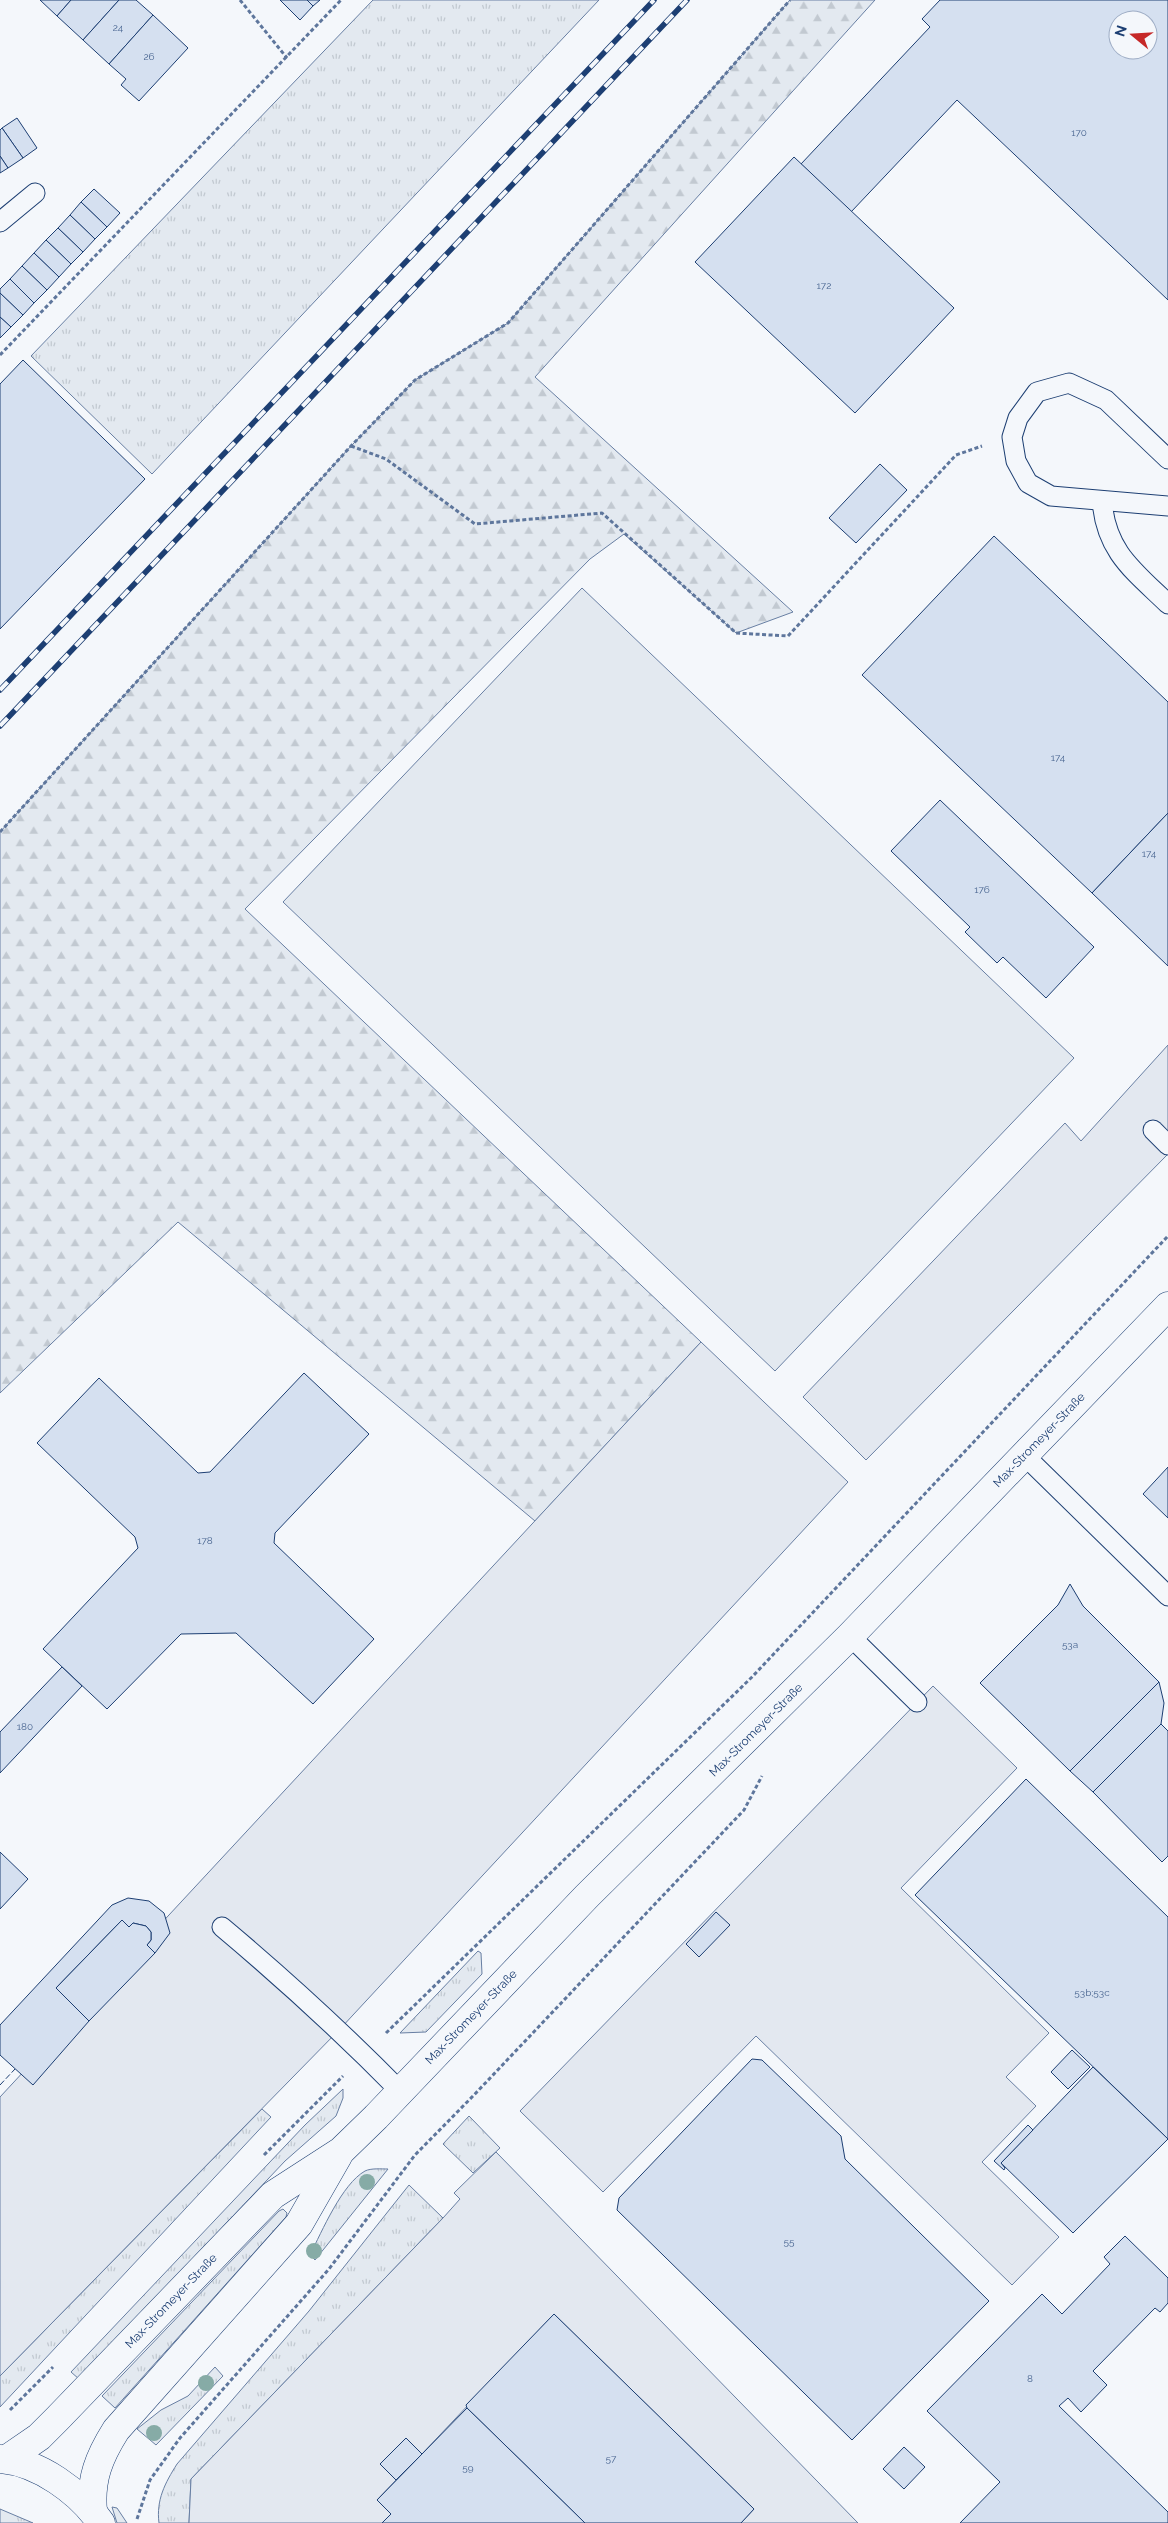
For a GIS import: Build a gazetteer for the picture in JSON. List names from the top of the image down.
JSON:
{
  "streets": {
    "street": ["Max-Stromeyer-Straße"]
  },
  "house_numbers": [
    "24",
    "26",
    "170",
    "172",
    "174",
    "174",
    "176",
    "178",
    "53a",
    "180",
    "53b;53c",
    "55",
    "8",
    "57",
    "59"
  ],
  "north": "left"
}
